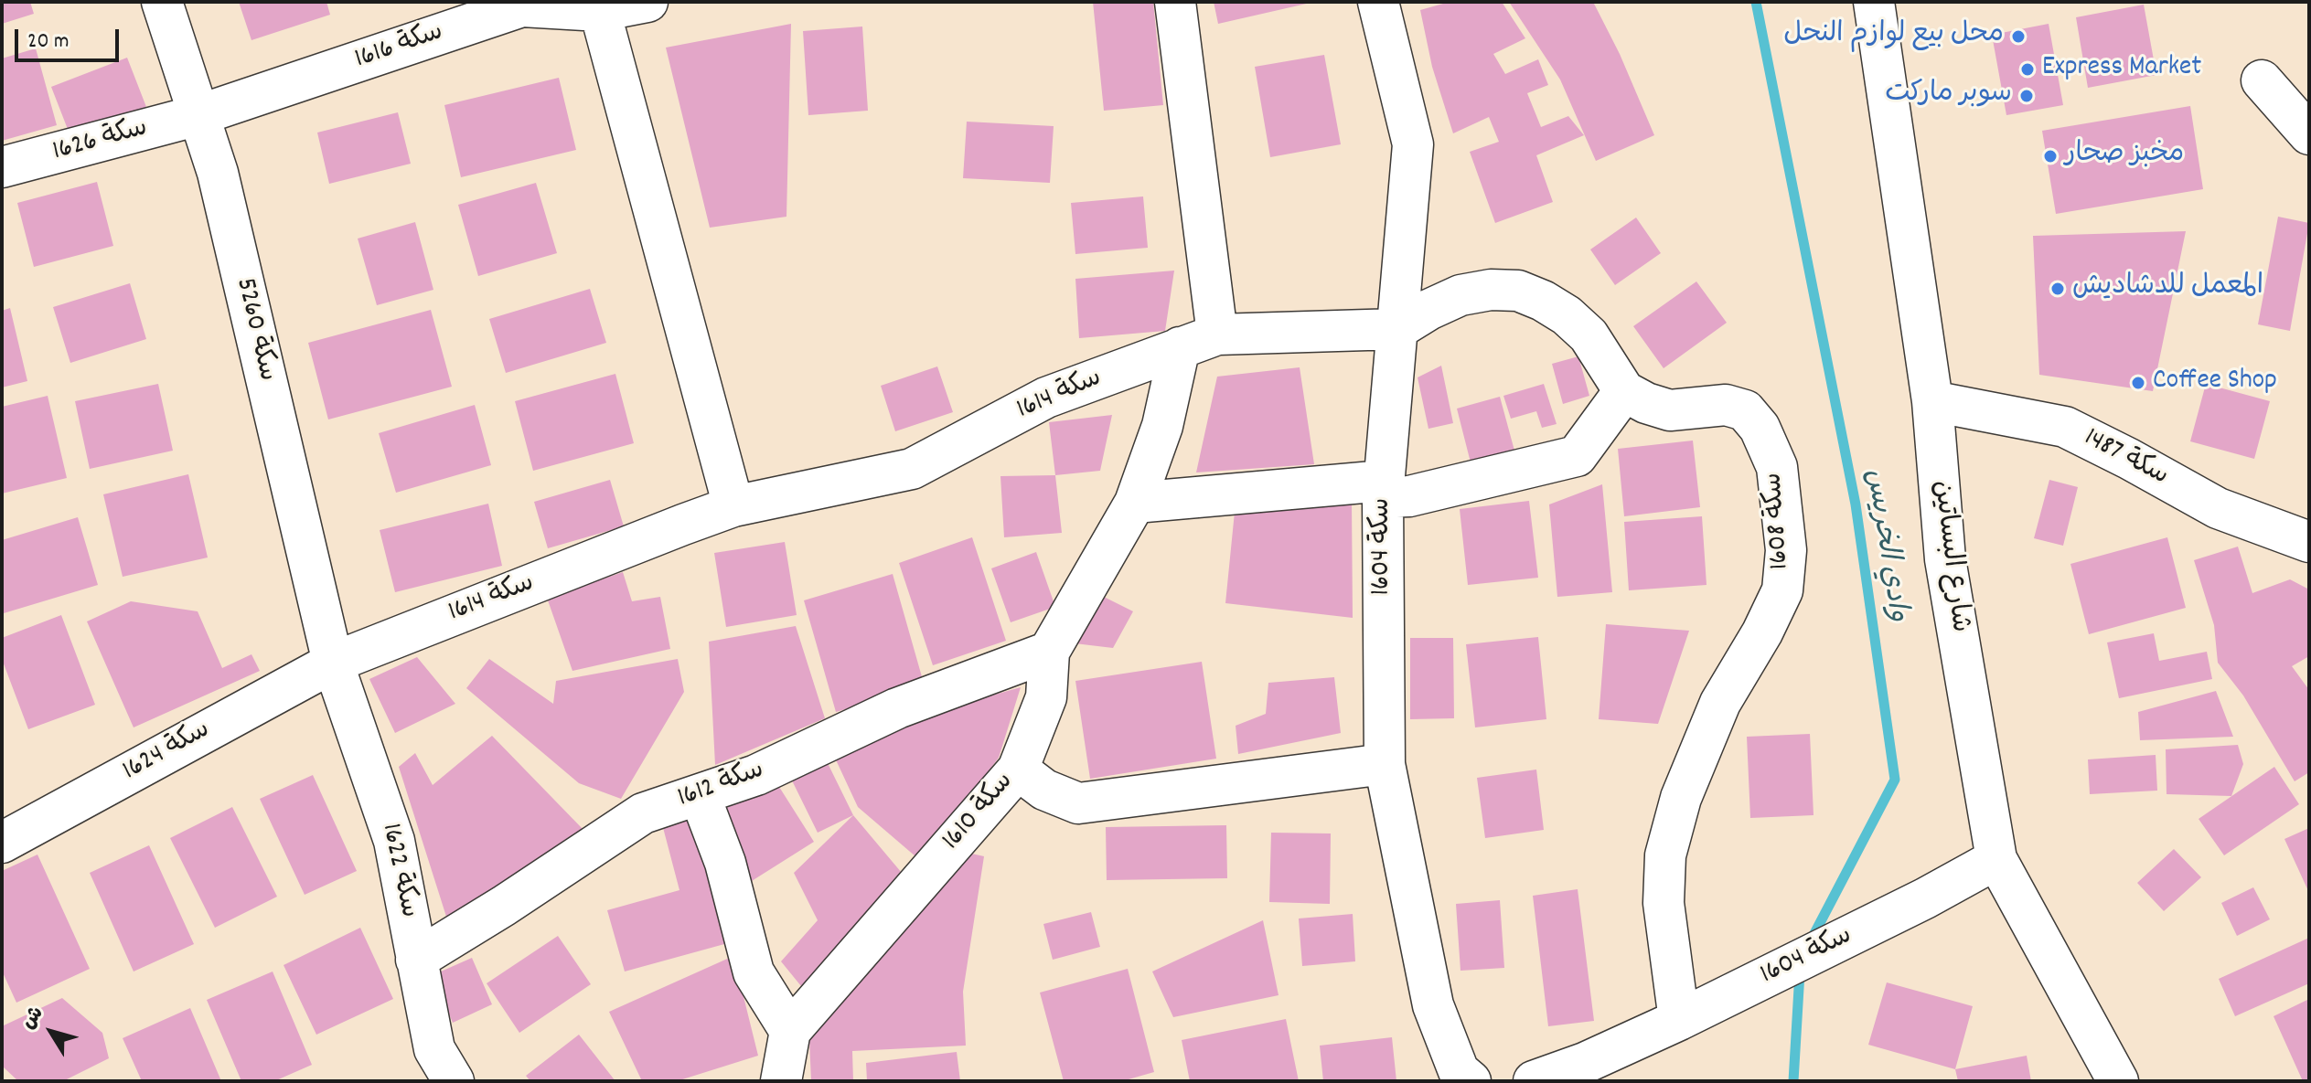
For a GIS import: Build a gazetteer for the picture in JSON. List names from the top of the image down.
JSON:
{
  "streets": {
    "street": [
      "سكة 1616",
      "سكة 1626",
      "سكة 5260",
      "سكة 1614",
      "سكة 1487",
      "سكة 1608",
      "سكة 1604",
      "شارع البساتين",
      "سكة 1624",
      "سكة 1612",
      "سكة 1610",
      "سكة 1622"
    ]
  },
  "crossings": [
    ["سكة 1616", "سكة 1626"],
    ["سكة 1616", "سكة 5260"],
    ["سكة 1626", "سكة 5260"],
    ["سكة 5260", "سكة 1614"],
    ["سكة 5260", "سكة 1624"],
    ["سكة 5260", "سكة 1622"],
    ["سكة 1614", "سكة 1608"],
    ["سكة 1614", "سكة 1604"],
    ["سكة 1614", "سكة 1624"],
    ["سكة 1614", "سكة 1610"],
    ["سكة 1614", "سكة 1622"],
    ["سكة 1487", "شارع البساتين"],
    ["سكة 1608", "سكة 1604"],
    ["سكة 1604", "شارع البساتين"],
    ["سكة 1624", "سكة 1622"],
    ["سكة 1612", "سكة 1610"],
    ["سكة 1612", "سكة 1622"]
  ],
  "water": ["وادي الخريس"],
  "places": [
    "محل بيع لوازم النحل",
    "Express Market",
    "سوبر ماركت",
    "مخبز صحار",
    "المعمل للدشاديش",
    "Coffee Shop"
  ],
  "scale_bar": "20 m",
  "north": "top left"
}
